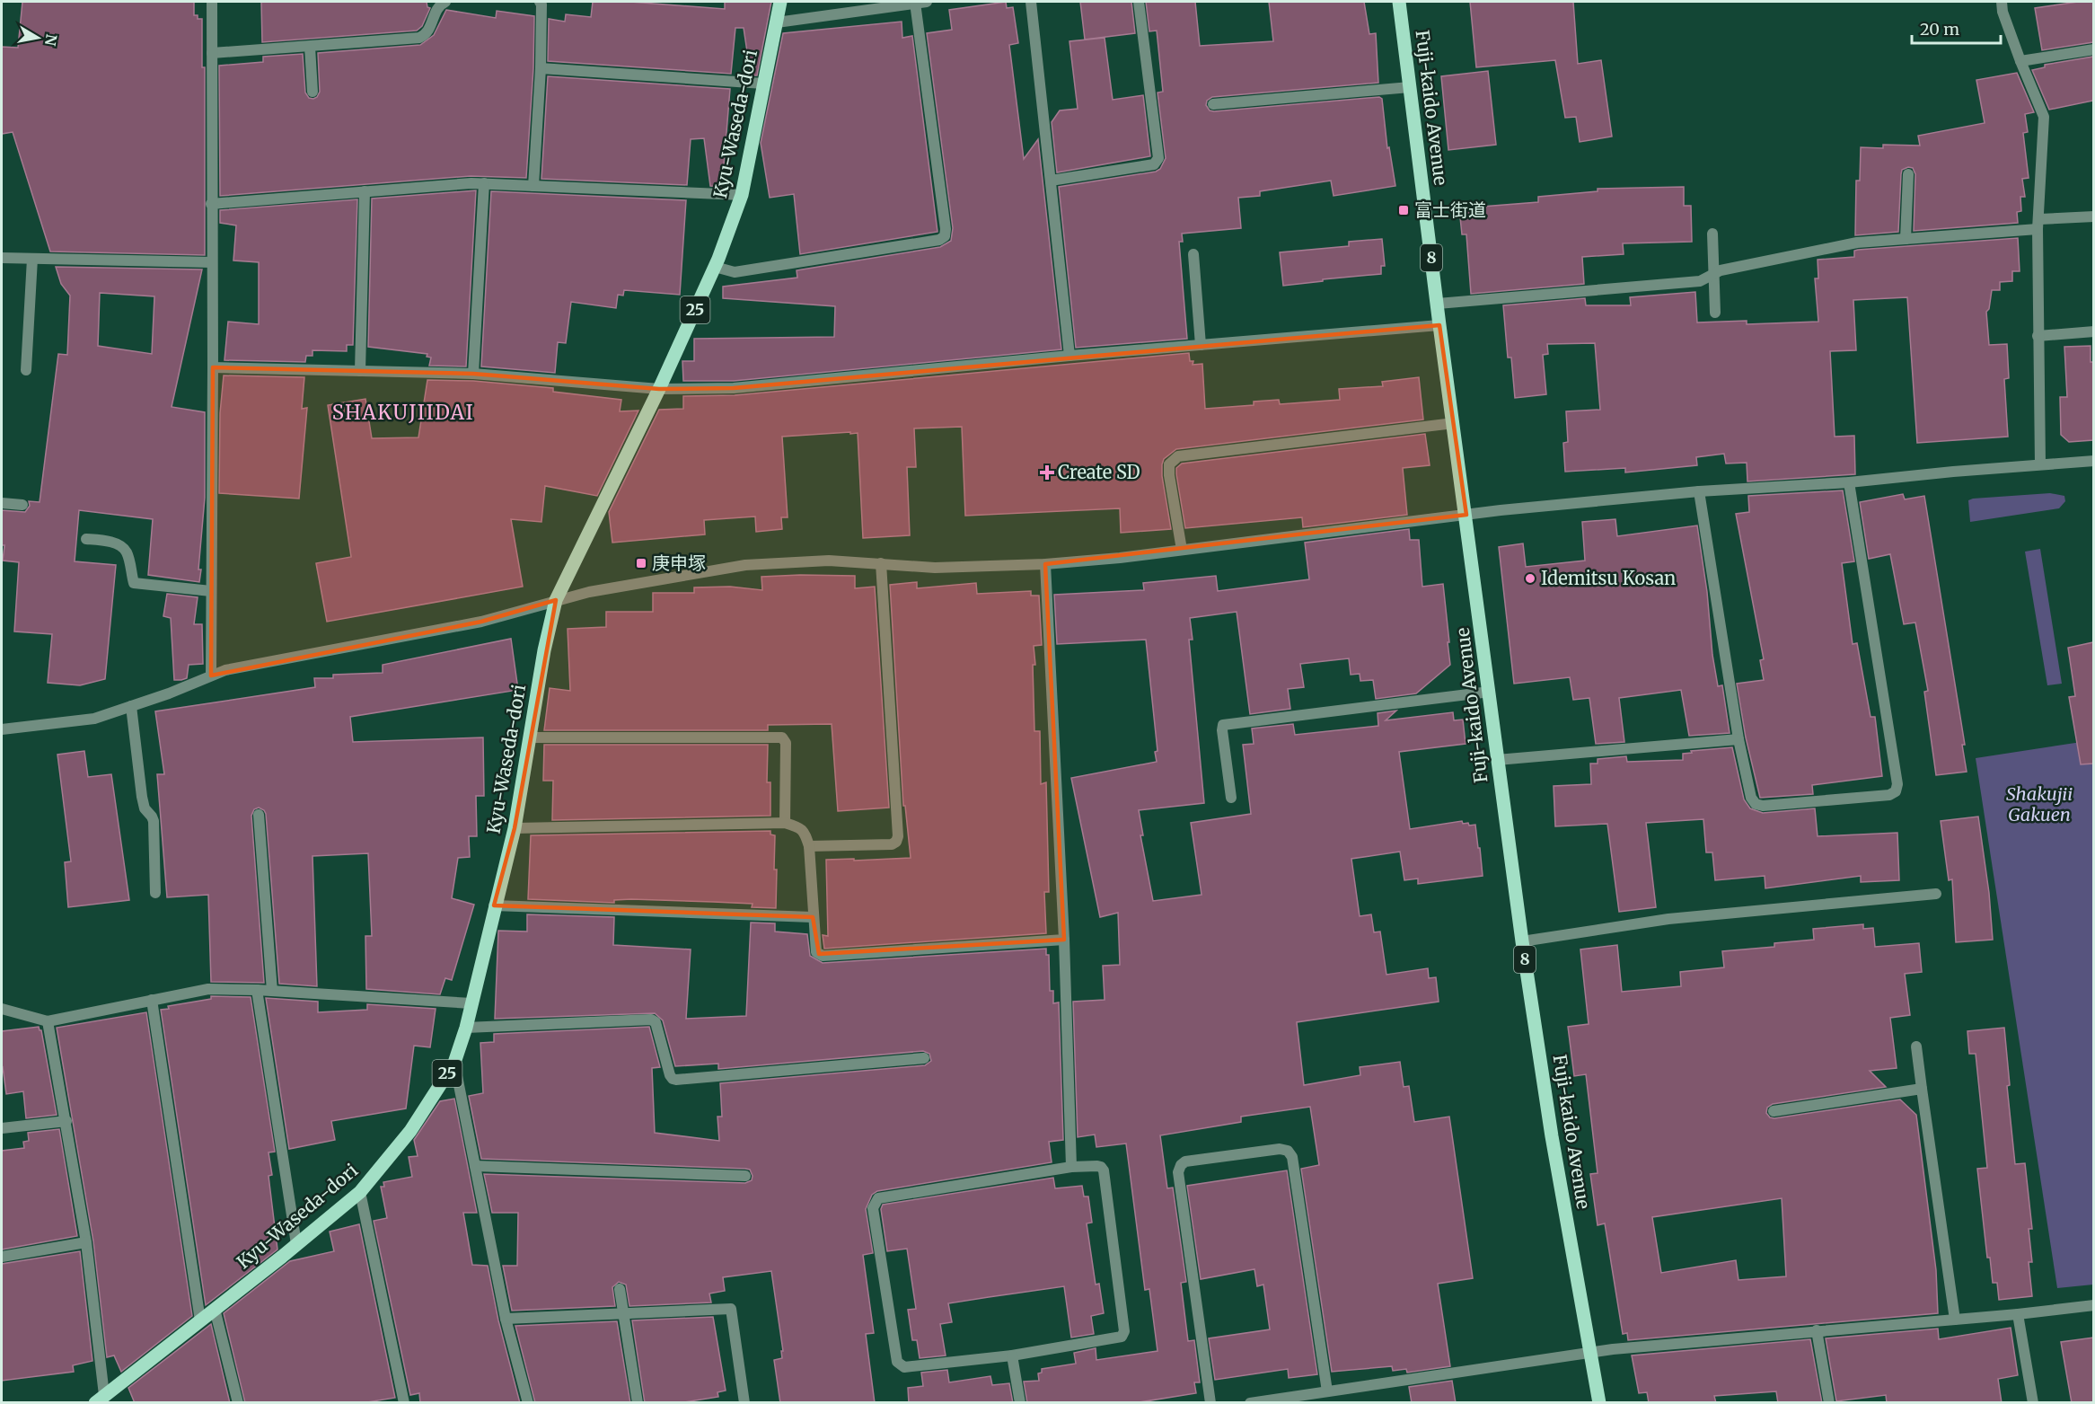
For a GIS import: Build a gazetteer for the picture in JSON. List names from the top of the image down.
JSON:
{
  "streets": {
    "main road": [
      "Fuji-kaido Avenue",
      "Kyu-Waseda-dori",
      "8",
      "25"
    ]
  },
  "districts": ["SHAKUJIIDAI"],
  "parks": ["Shakujii Gakuen"],
  "places": {
    "transit": ["富士街道", "庚申塚"],
    "health": ["Create SD"],
    "other": ["Idemitsu Kosan"]
  },
  "scale_bar": "20 m",
  "north": "right"
}
